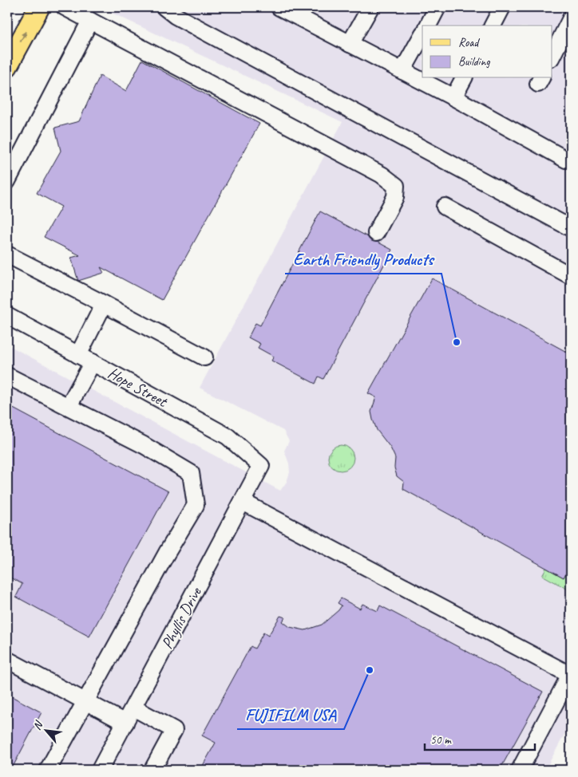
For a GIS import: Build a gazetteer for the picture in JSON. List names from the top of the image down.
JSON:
{
  "streets": {
    "street": ["Hope Street", "Phyllis Drive"]
  },
  "crossings": [
    ["Hope Street", "Phyllis Drive"]
  ],
  "places": ["Earth Friendly Products", "FUJIFILM USA"],
  "legend": ["Road", "Building"],
  "scale_bar": "50 m",
  "north": "top left"
}
